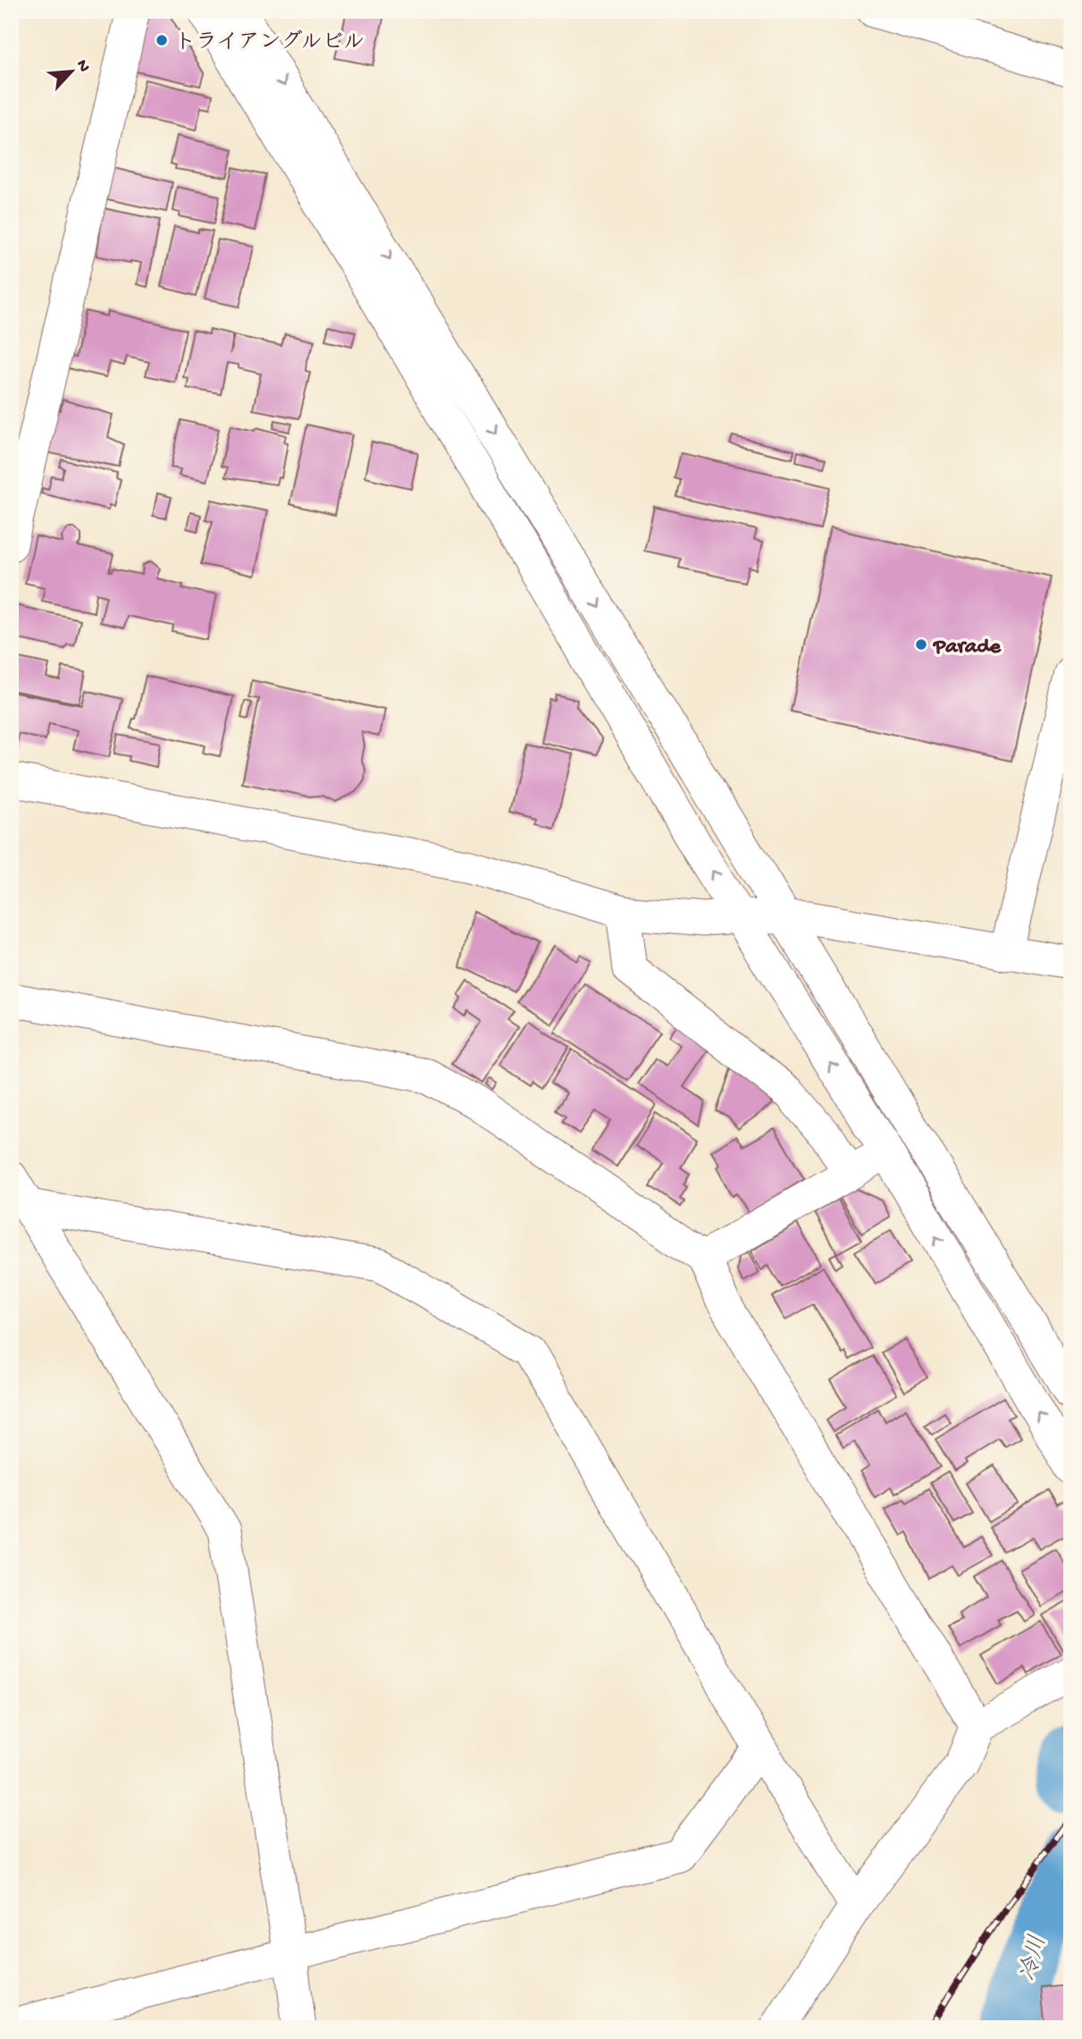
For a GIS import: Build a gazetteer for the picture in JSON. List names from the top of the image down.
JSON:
{
  "water": ["冷川"],
  "places": ["トライアングルビル", "Parade"],
  "north": "top right"
}
